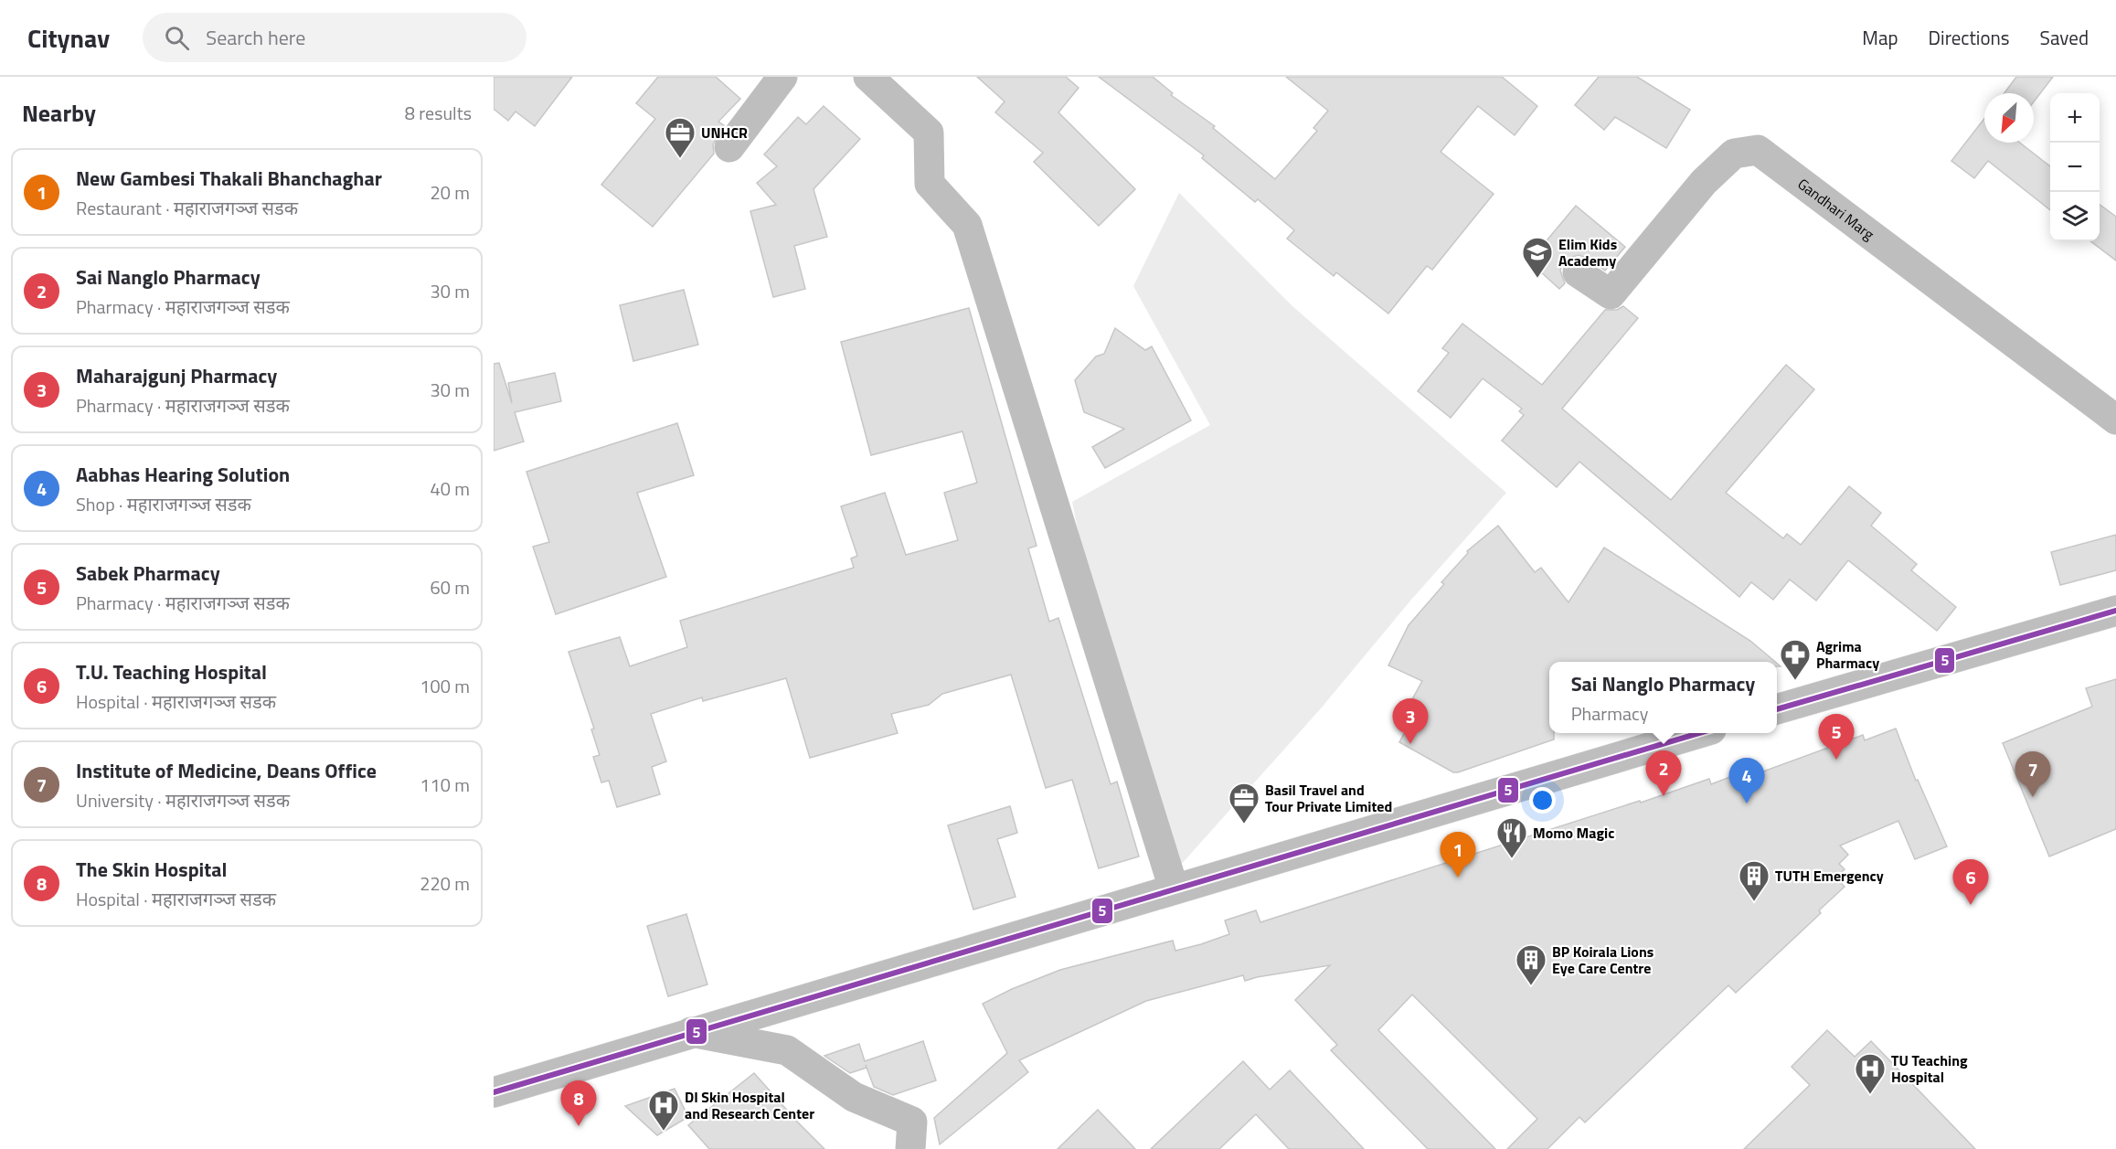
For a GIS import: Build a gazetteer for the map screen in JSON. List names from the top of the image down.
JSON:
{
  "streets": {
    "street": ["Gandhari Marg"]
  },
  "places": {
    "office": ["UNHCR", "Basil Travel and Tour Private Limited"],
    "school or university": ["Elim Kids Academy"],
    "pharmacy": ["Agrima Pharmacy"],
    "restaurant": ["Momo Magic"],
    "building": ["TUTH Emergency", "BP Koirala Lions Eye Care Centre"],
    "hospital": ["TU Teaching Hospital", "DI Skin Hospital and Research Center"]
  },
  "lines": ["transit line 5"],
  "north": "bottom left",
  "page": {
    "header": "Citynav",
    "search": "Search here",
    "nav": ["Map", "Directions", "Saved"],
    "heading": ["Nearby", "8 results"],
    "map_buttons": ["+", "−"],
    "list": [
      {
        "mark": "1",
        "name": "New Gambesi Thakali Bhanchaghar",
        "note": "Restaurant · महाराजगञ्ज सडक",
        "value": "20 m"
      },
      {
        "mark": "2",
        "name": "Sai Nanglo Pharmacy",
        "note": "Pharmacy · महाराजगञ्ज सडक",
        "value": "30 m"
      },
      {
        "mark": "3",
        "name": "Maharajgunj Pharmacy",
        "note": "Pharmacy · महाराजगञ्ज सडक",
        "value": "30 m"
      },
      {
        "mark": "4",
        "name": "Aabhas Hearing Solution",
        "note": "Shop · महाराजगञ्ज सडक",
        "value": "40 m"
      },
      {
        "mark": "5",
        "name": "Sabek Pharmacy",
        "note": "Pharmacy · महाराजगञ्ज सडक",
        "value": "60 m"
      },
      {
        "mark": "6",
        "name": "T.U. Teaching Hospital",
        "note": "Hospital · महाराजगञ्ज सडक",
        "value": "100 m"
      },
      {
        "mark": "7",
        "name": "Institute of Medicine, Deans Office",
        "note": "University · महाराजगञ्ज सडक",
        "value": "110 m"
      },
      {
        "mark": "8",
        "name": "The Skin Hospital",
        "note": "Hospital · महाराजगञ्ज सडक",
        "value": "220 m"
      }
    ],
    "popup": ["Sai Nanglo Pharmacy", "Pharmacy"],
    "pins": [
      "3",
      "5",
      "2",
      "7",
      "4",
      "1",
      "6",
      "8"
    ]
  }
}
